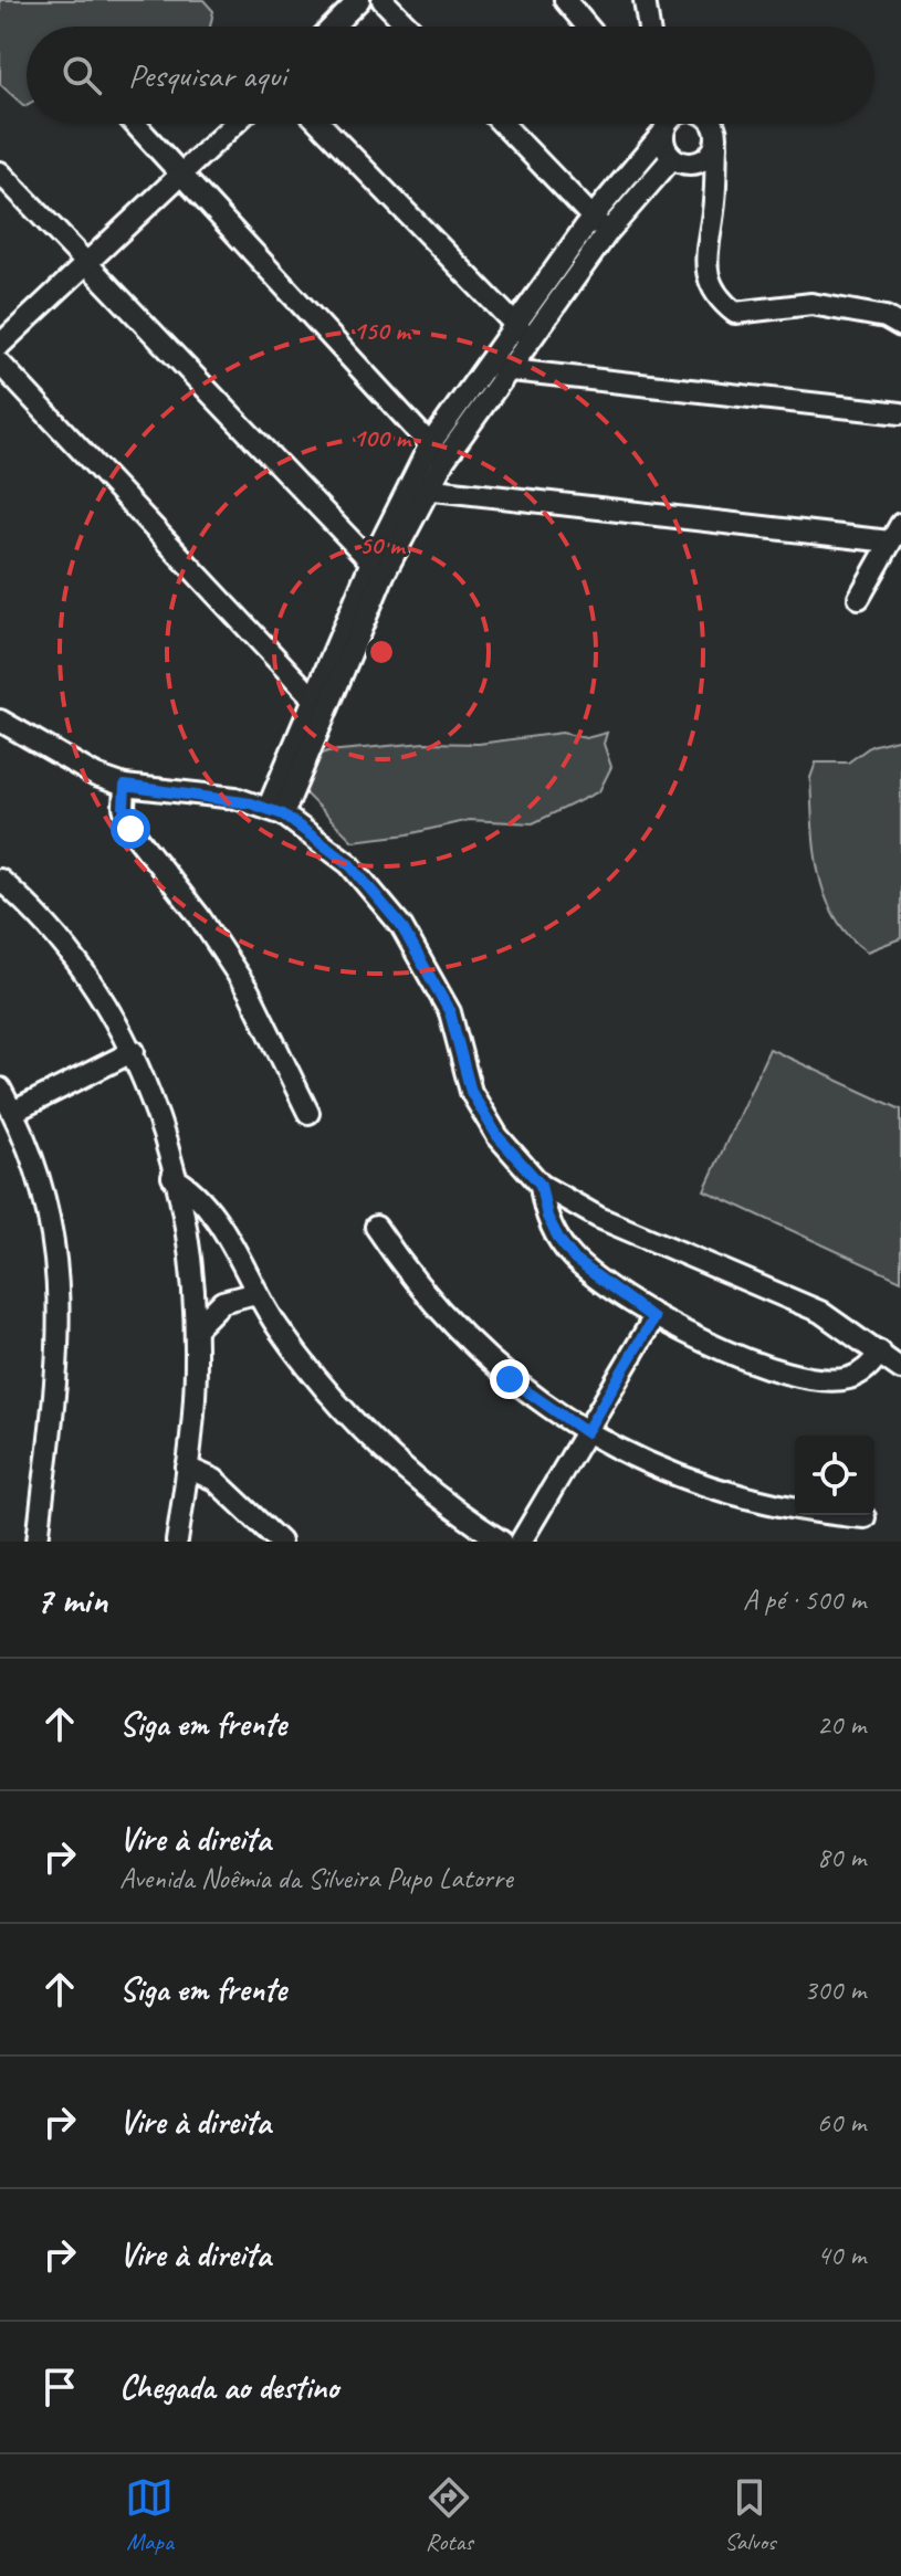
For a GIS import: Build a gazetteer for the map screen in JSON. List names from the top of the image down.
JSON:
{
  "page": {
    "search": "Pesquisar aqui",
    "heading": ["7 min", "A pé · 500 m"],
    "list": [
      ["Siga em frente", "20 m"],
      ["Vire à direita", "Avenida Noêmia da Silveira Pupo Latorre", "80 m"],
      ["Siga em frente", "300 m"],
      ["Vire à direita", "60 m"],
      ["Vire à direita", "40 m"],
      "Chegada ao destino"
    ],
    "nav": ["Mapa", "Rotas", "Salvos"]
  },
  "rings": ["150 m", "100 m", "50 m"]
}
